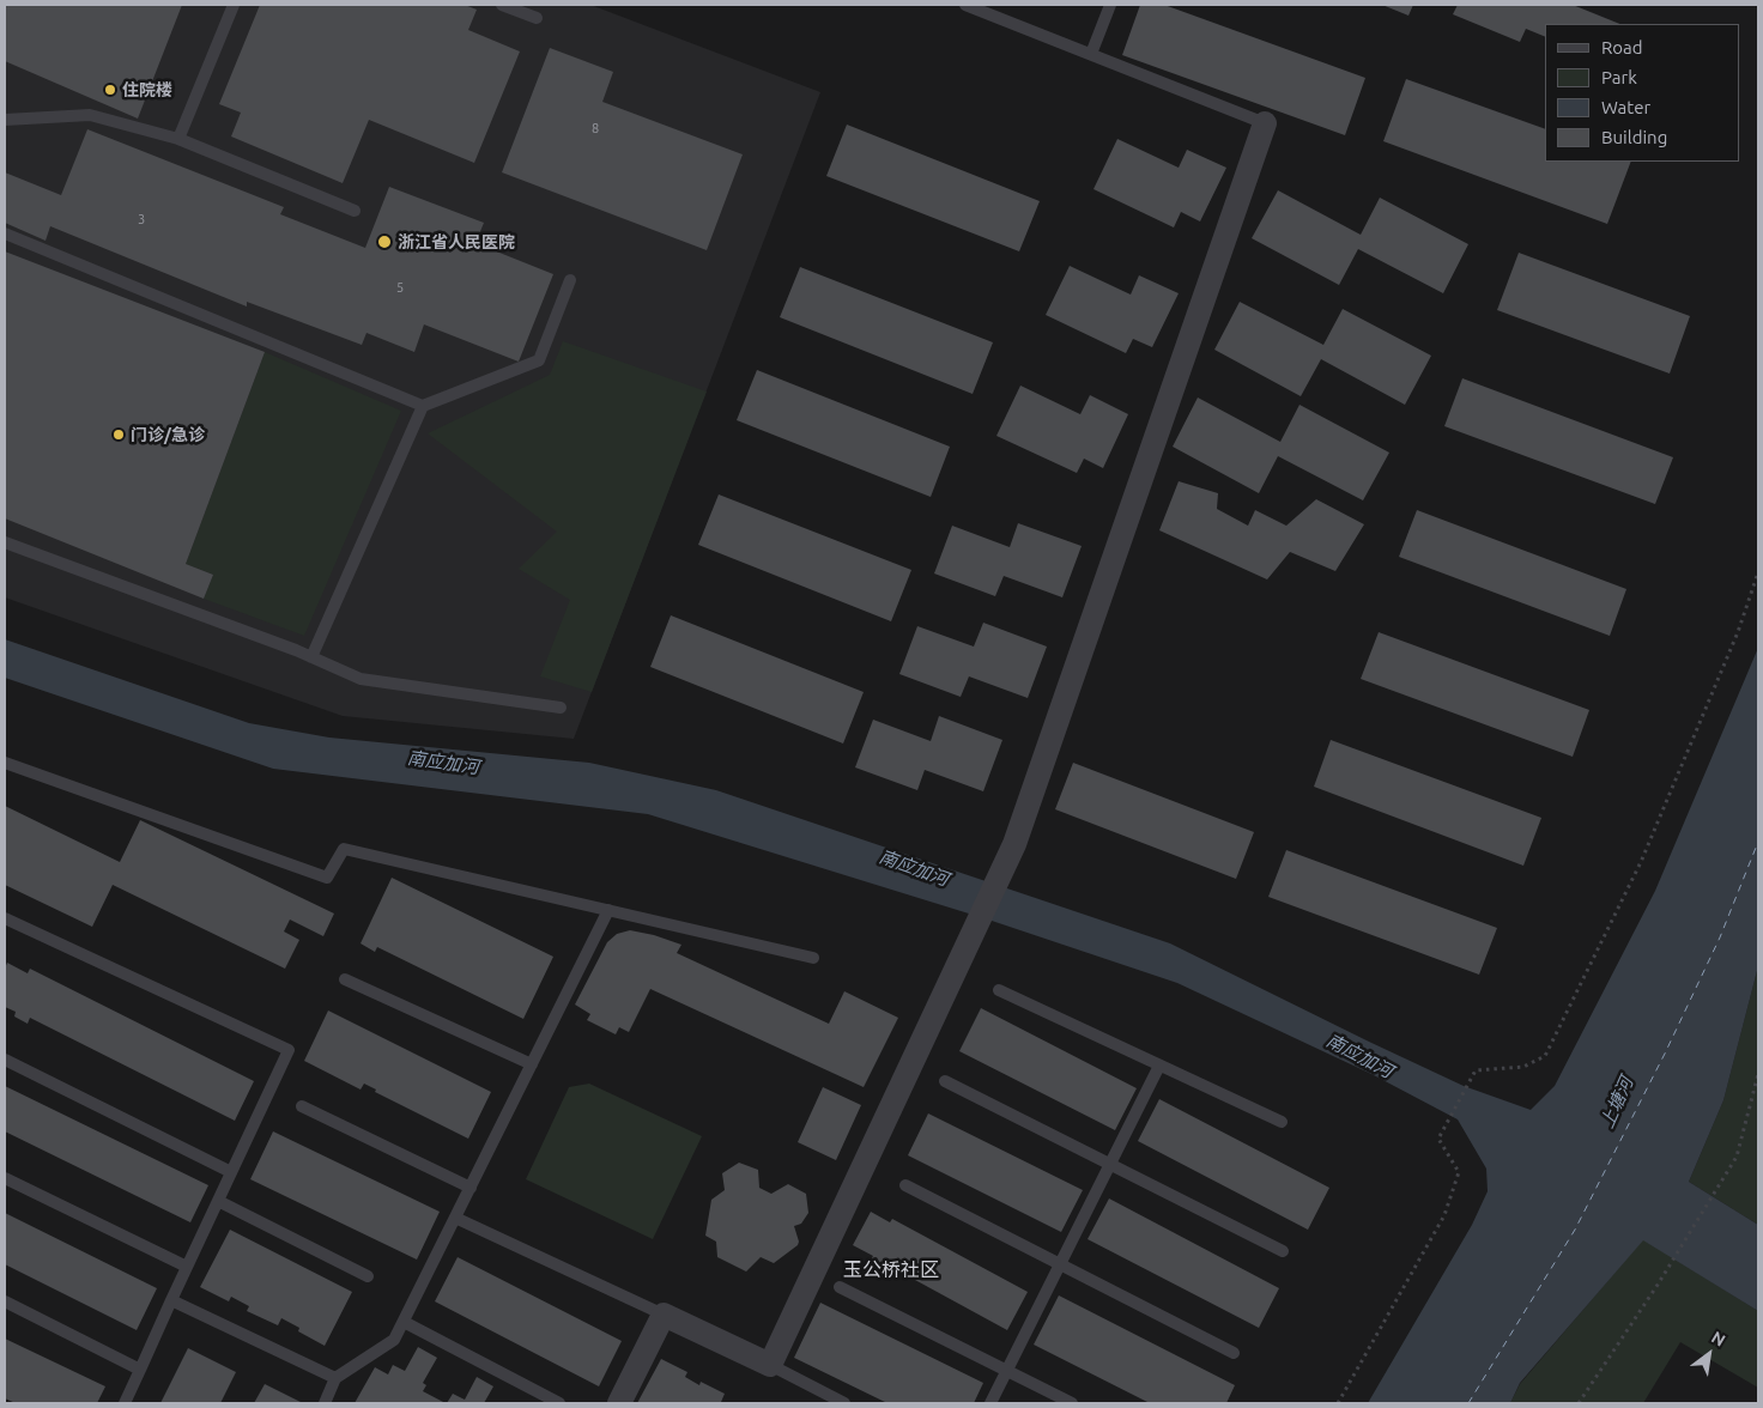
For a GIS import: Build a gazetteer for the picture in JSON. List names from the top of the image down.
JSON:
{
  "districts": ["玉公桥社区"],
  "water": ["南应加河", "上塘河"],
  "places": ["住院楼", "浙江省人民医院", "门诊/急诊"],
  "house_numbers": ["8", "3", "5"],
  "legend": [
    "Road",
    "Park",
    "Water",
    "Building"
  ],
  "north": "top right"
}
